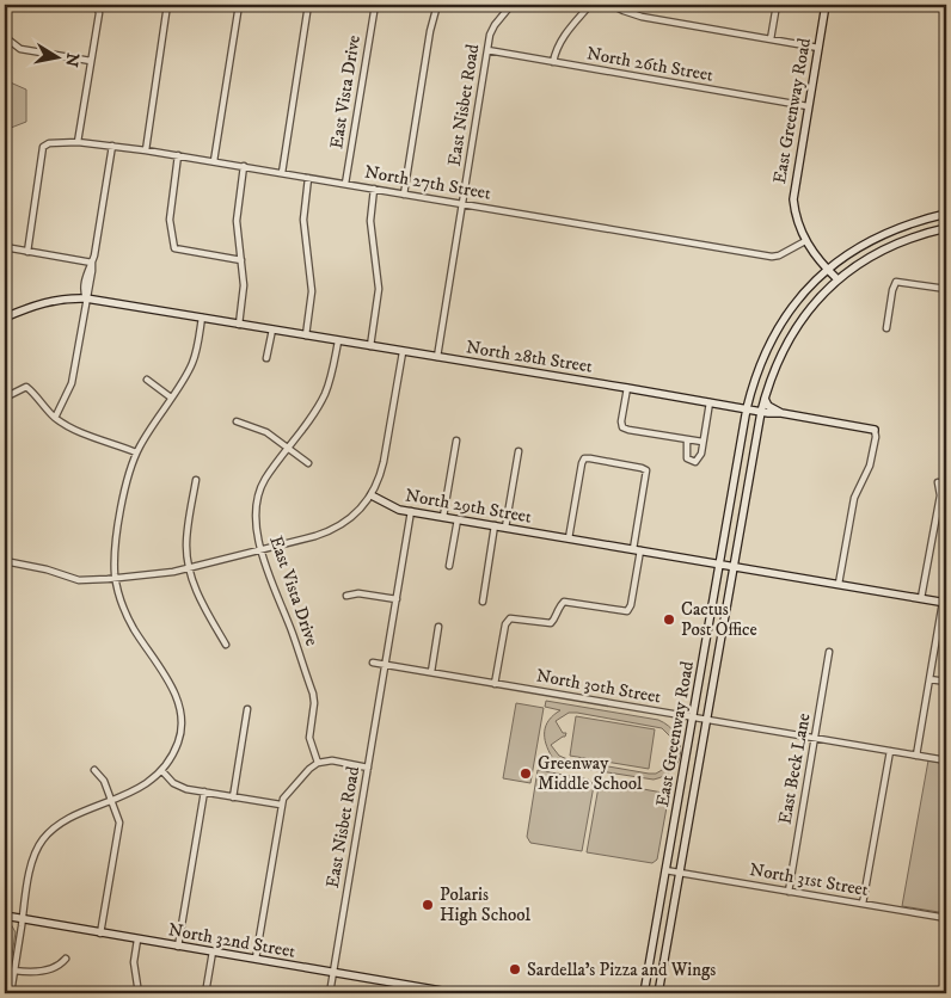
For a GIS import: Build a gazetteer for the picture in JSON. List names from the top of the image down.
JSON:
{
  "streets": {
    "main road": [
      "East Greenway Road",
      "North 28th Street",
      "North 29th Street",
      "North 32nd Street"
    ],
    "street": [
      "North 26th Street",
      "East Vista Drive",
      "East Nisbet Road",
      "North 27th Street",
      "North 30th Street",
      "East Beck Lane",
      "North 31st Street"
    ]
  },
  "crossings": [
    ["North 26th Street", "East Nisbet Road"],
    ["North 26th Street", "East Greenway Road"],
    ["East Vista Drive", "North 27th Street"],
    ["East Vista Drive", "North 28th Street"],
    ["East Nisbet Road", "North 27th Street"],
    ["East Nisbet Road", "North 28th Street"],
    ["East Nisbet Road", "North 29th Street"],
    ["East Nisbet Road", "North 30th Street"],
    ["East Nisbet Road", "North 32nd Street"],
    ["East Greenway Road", "North 27th Street"],
    ["East Greenway Road", "North 28th Street"],
    ["East Greenway Road", "North 29th Street"],
    ["East Greenway Road", "North 30th Street"],
    ["East Greenway Road", "North 31st Street"],
    ["North 30th Street", "East Beck Lane"],
    ["East Beck Lane", "North 31st Street"]
  ],
  "places": [
    "Cactus Post Office",
    "Greenway Middle School",
    "Polaris High School",
    "Sardella's Pizza and Wings"
  ],
  "north": "right"
}
